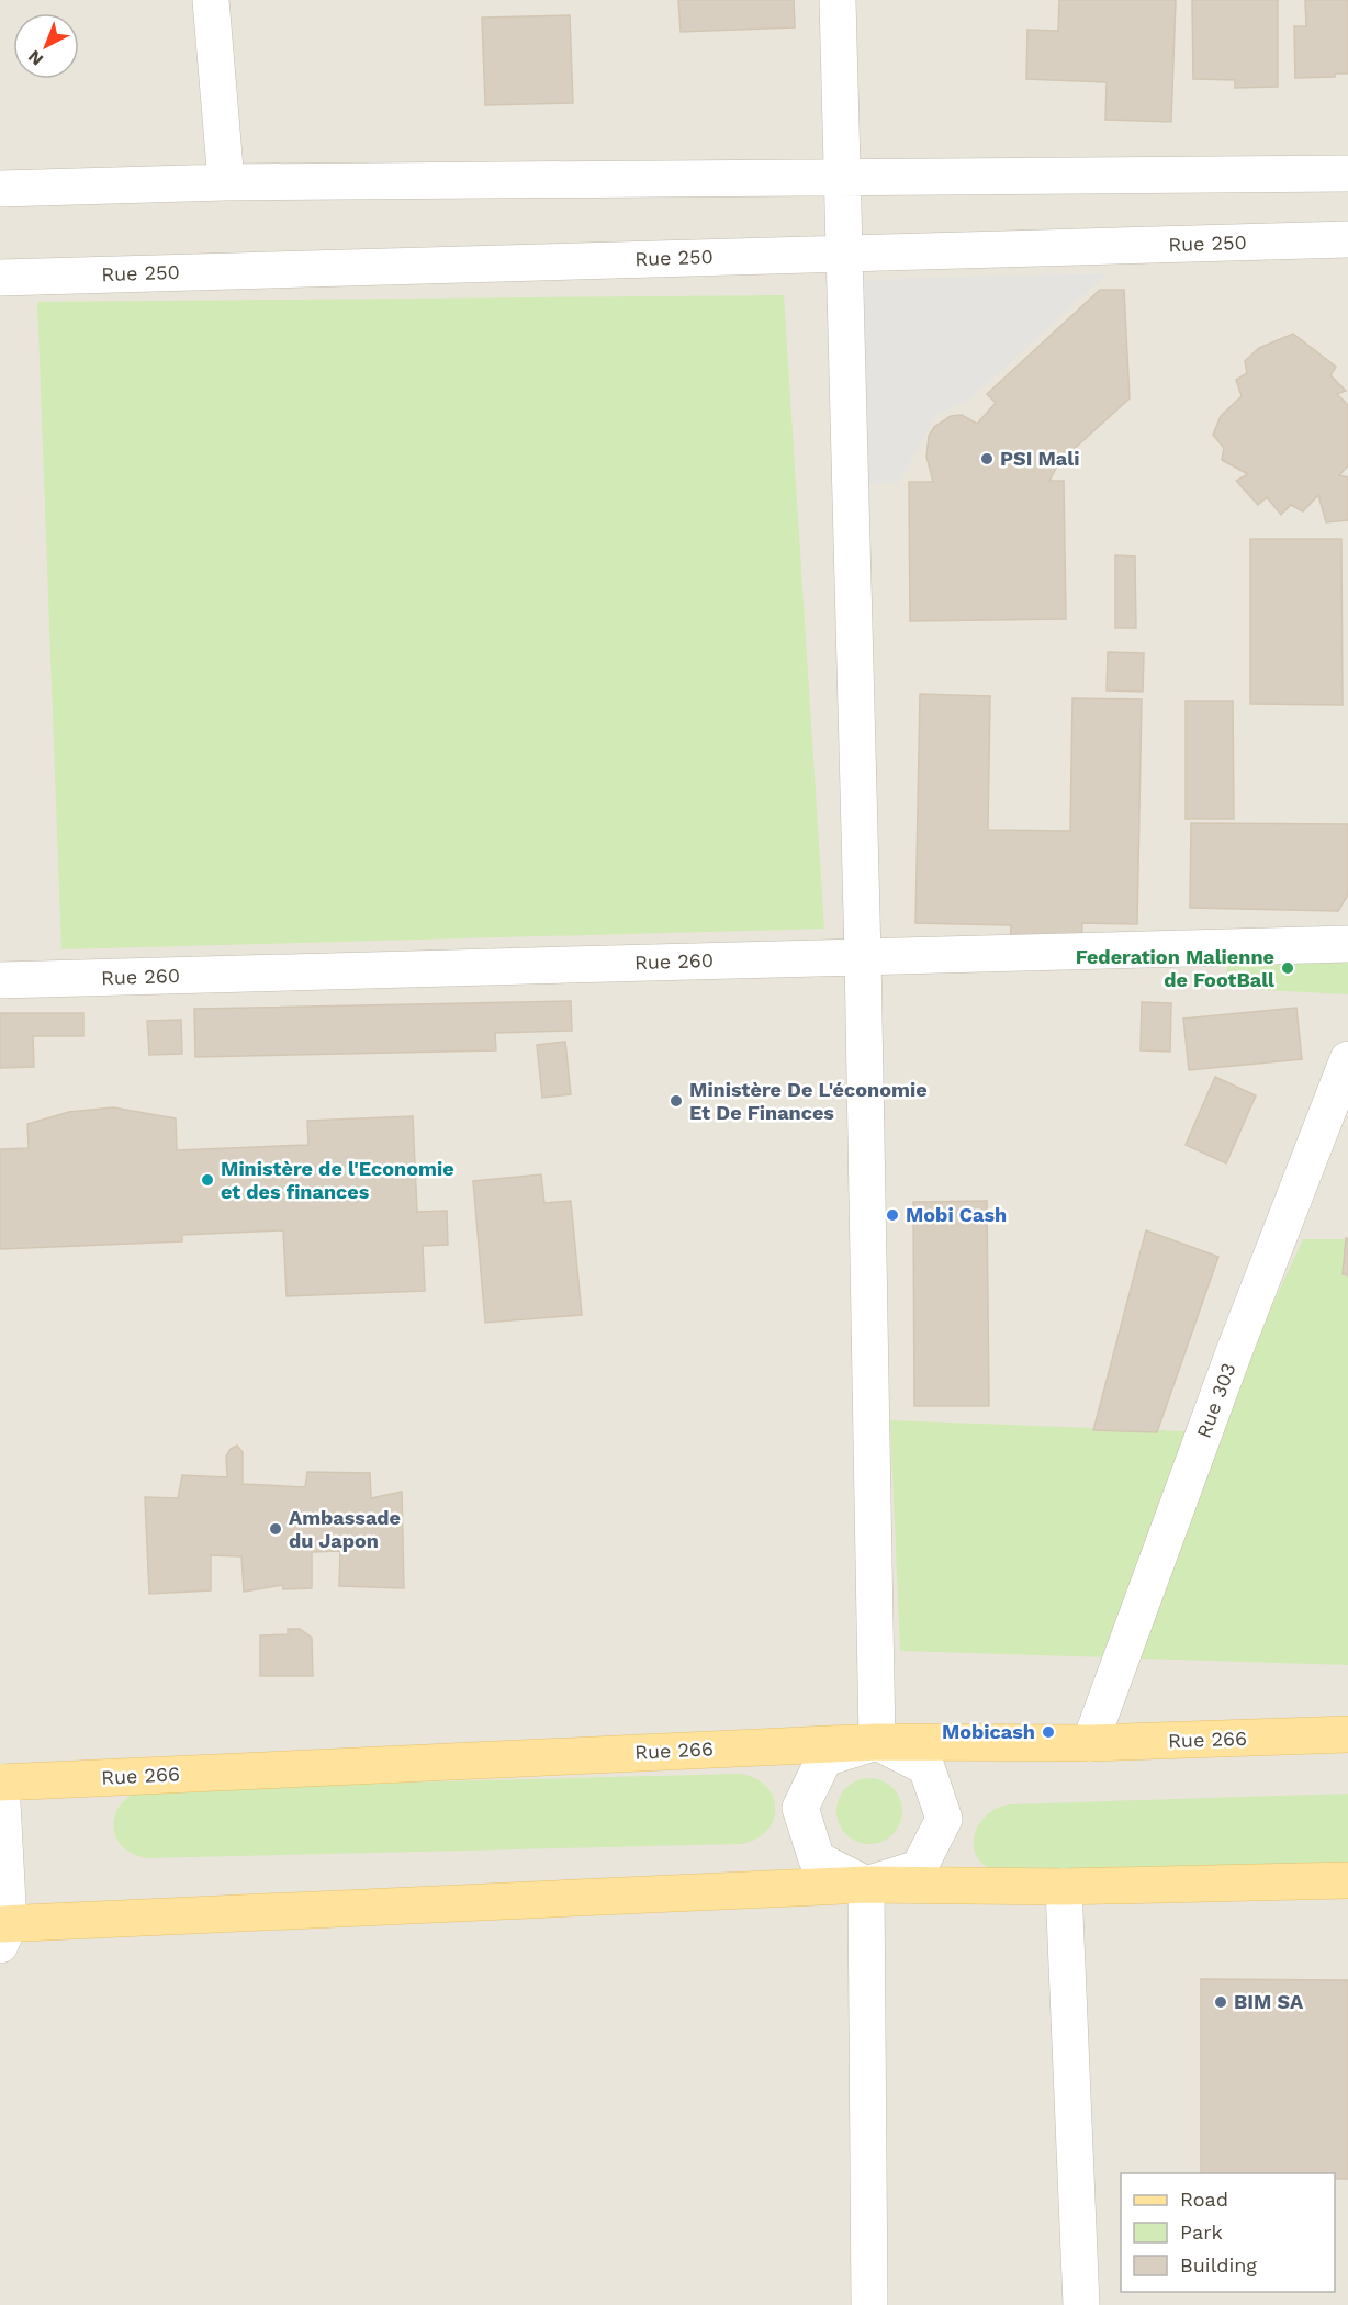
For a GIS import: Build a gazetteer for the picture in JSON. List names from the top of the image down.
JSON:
{
  "streets": {
    "main road": ["Rue 266"],
    "street": ["Rue 250", "Rue 260", "Rue 303"]
  },
  "crossings": [
    ["Rue 303", "Rue 266"]
  ],
  "places": [
    "PSI Mali",
    "Federation Malienne de FootBall",
    "Ministère De L'économie Et De Finances",
    "Ministère de l'Economie et des finances",
    "Mobi Cash",
    "Ambassade du Japon",
    "Mobicash",
    "BIM SA"
  ],
  "legend": ["Road", "Park", "Building"],
  "north": "bottom left"
}
